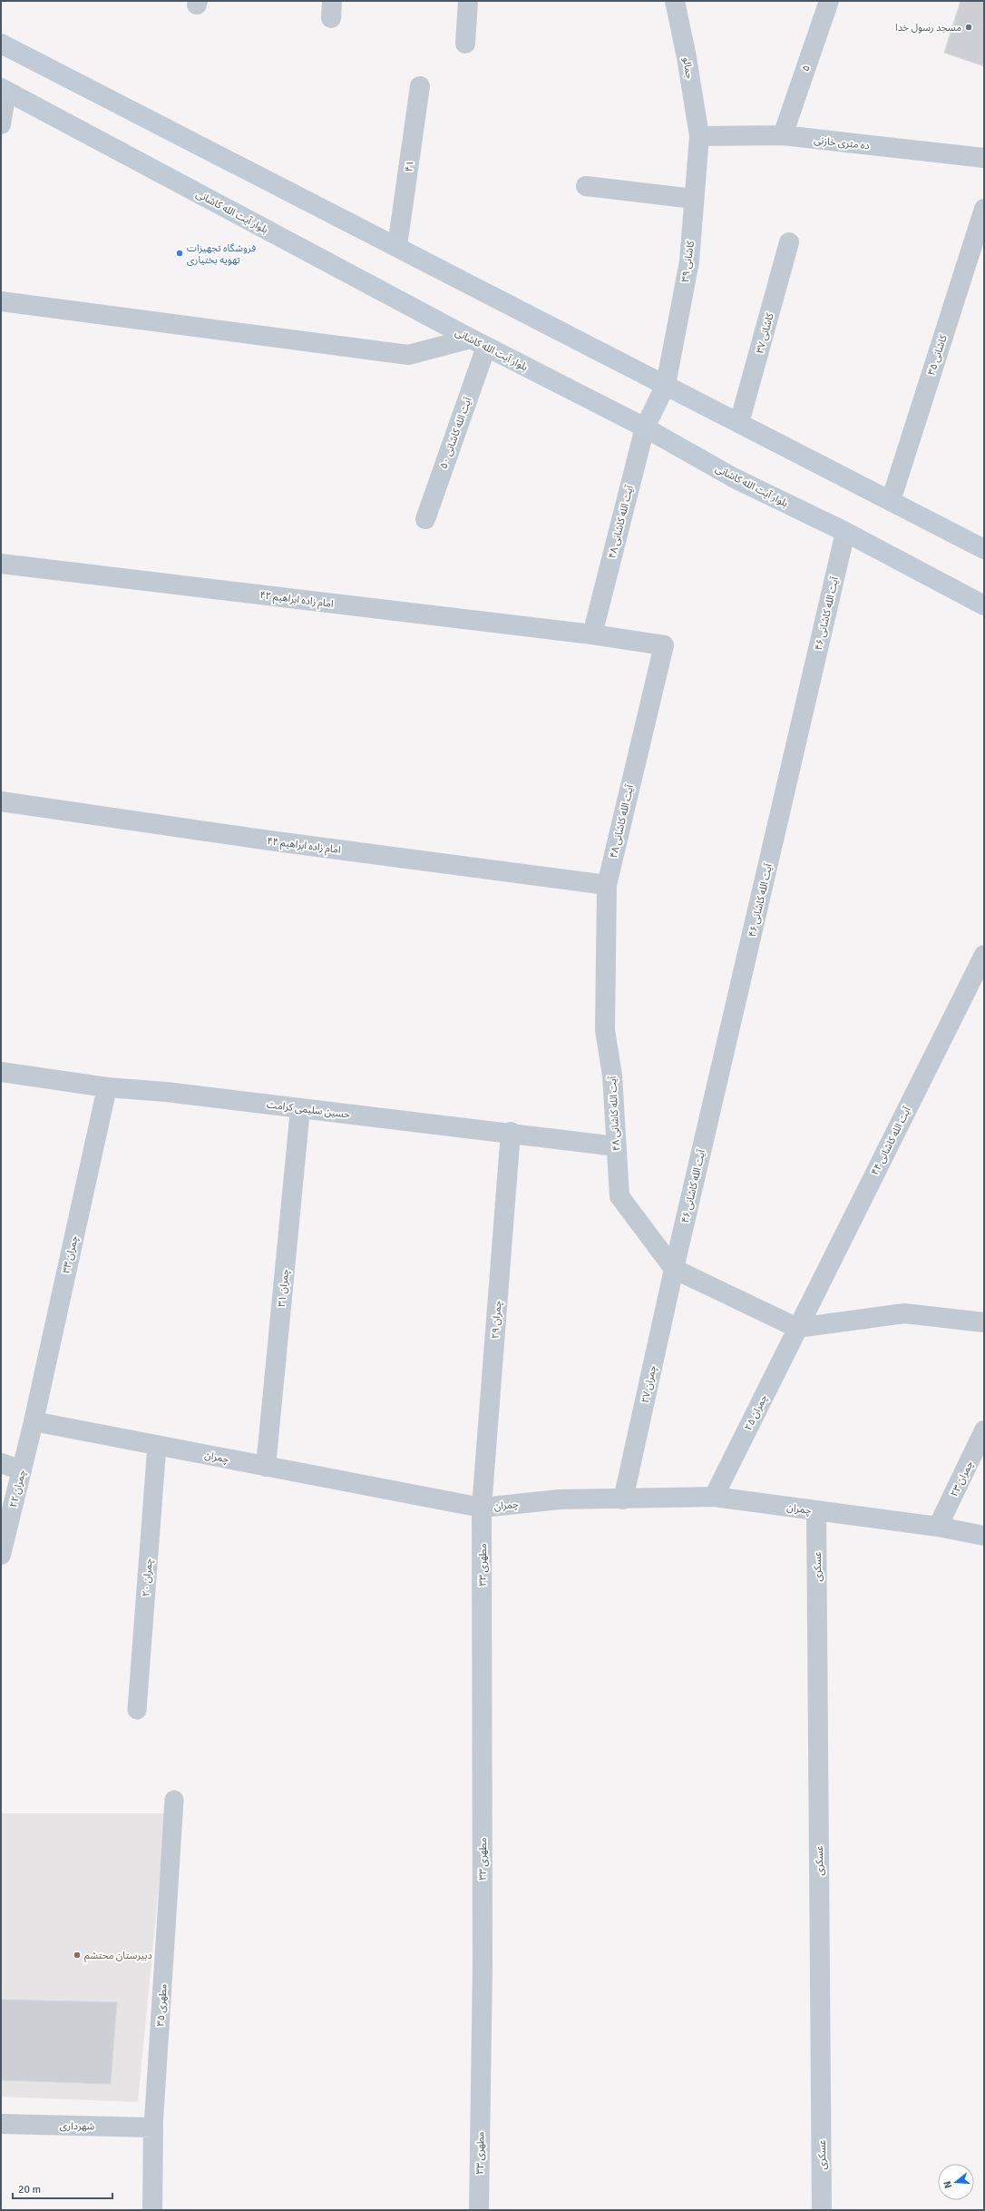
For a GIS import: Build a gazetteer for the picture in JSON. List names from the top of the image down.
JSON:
{
  "streets": {
    "main road": ["بلوار آیت الله کاشانی"],
    "street": [
      "جمالو",
      "۵",
      "ده متری خازنی",
      "۴۱",
      "کاشانی ۳۹",
      "کاشانی ۳۷",
      "کاشانی ۳۵",
      "آیت الله کاشانی ۵۰",
      "آیت الله کاشانی ۴۸",
      "امام زاده ابراهیم ۴۲",
      "آیت الله کاشانی ۴۶",
      "امام زاده ابراهیم ۴۴",
      "حسین سلیمی کرامت",
      "آیت الله کاشانی ۴۴",
      "چمران ۳۳",
      "چمران ۳۱",
      "چمران ۲۹",
      "چمران ۲۷",
      "چمران ۲۵",
      "چمران",
      "چمران ۲۳",
      "چمران ۲۲",
      "مطهری ۳۳",
      "عسکری",
      "مطهری ۳۵",
      "شهرداری"
    ],
    "lane": ["چمران ۲۰"]
  },
  "crossings": [
    ["جمالو", "ده متری خازنی"],
    ["جمالو", "کاشانی ۳۹"],
    ["۵", "ده متری خازنی"],
    ["ده متری خازنی", "کاشانی ۳۹"],
    ["بلوار آیت الله کاشانی", "آیت الله کاشانی ۵۰"],
    ["بلوار آیت الله کاشانی", "آیت الله کاشانی ۴۸"],
    ["بلوار آیت الله کاشانی", "آیت الله کاشانی ۴۶"],
    ["آیت الله کاشانی ۴۸", "امام زاده ابراهیم ۴۲"],
    ["آیت الله کاشانی ۴۸", "آیت الله کاشانی ۴۶"],
    ["آیت الله کاشانی ۴۸", "امام زاده ابراهیم ۴۴"],
    ["آیت الله کاشانی ۴۸", "حسین سلیمی کرامت"],
    ["آیت الله کاشانی ۴۸", "چمران ۲۷"],
    ["آیت الله کاشانی ۴۶", "چمران ۲۷"],
    ["حسین سلیمی کرامت", "چمران ۳۳"],
    ["حسین سلیمی کرامت", "چمران ۳۱"],
    ["حسین سلیمی کرامت", "چمران ۲۹"],
    ["آیت الله کاشانی ۴۴", "چمران ۲۵"],
    ["چمران ۳۳", "چمران"],
    ["چمران ۳۳", "چمران ۲۲"],
    ["چمران ۳۱", "چمران"],
    ["چمران ۲۹", "چمران"],
    ["چمران ۲۹", "مطهری ۳۳"],
    ["چمران ۲۷", "چمران"],
    ["چمران ۲۵", "چمران"],
    ["چمران", "چمران ۲۳"],
    ["چمران", "چمران ۲۲"],
    ["چمران", "مطهری ۳۳"],
    ["چمران", "عسکری"],
    ["چمران", "چمران ۲۰"],
    ["مطهری ۳۵", "شهرداری"]
  ],
  "places": ["مسجد رسول خدا", "فروشگاه تجهیزات تهویه بختیاری", "دبیرستان محتشم"],
  "scale_bar": "20 m",
  "north": "left"
}
